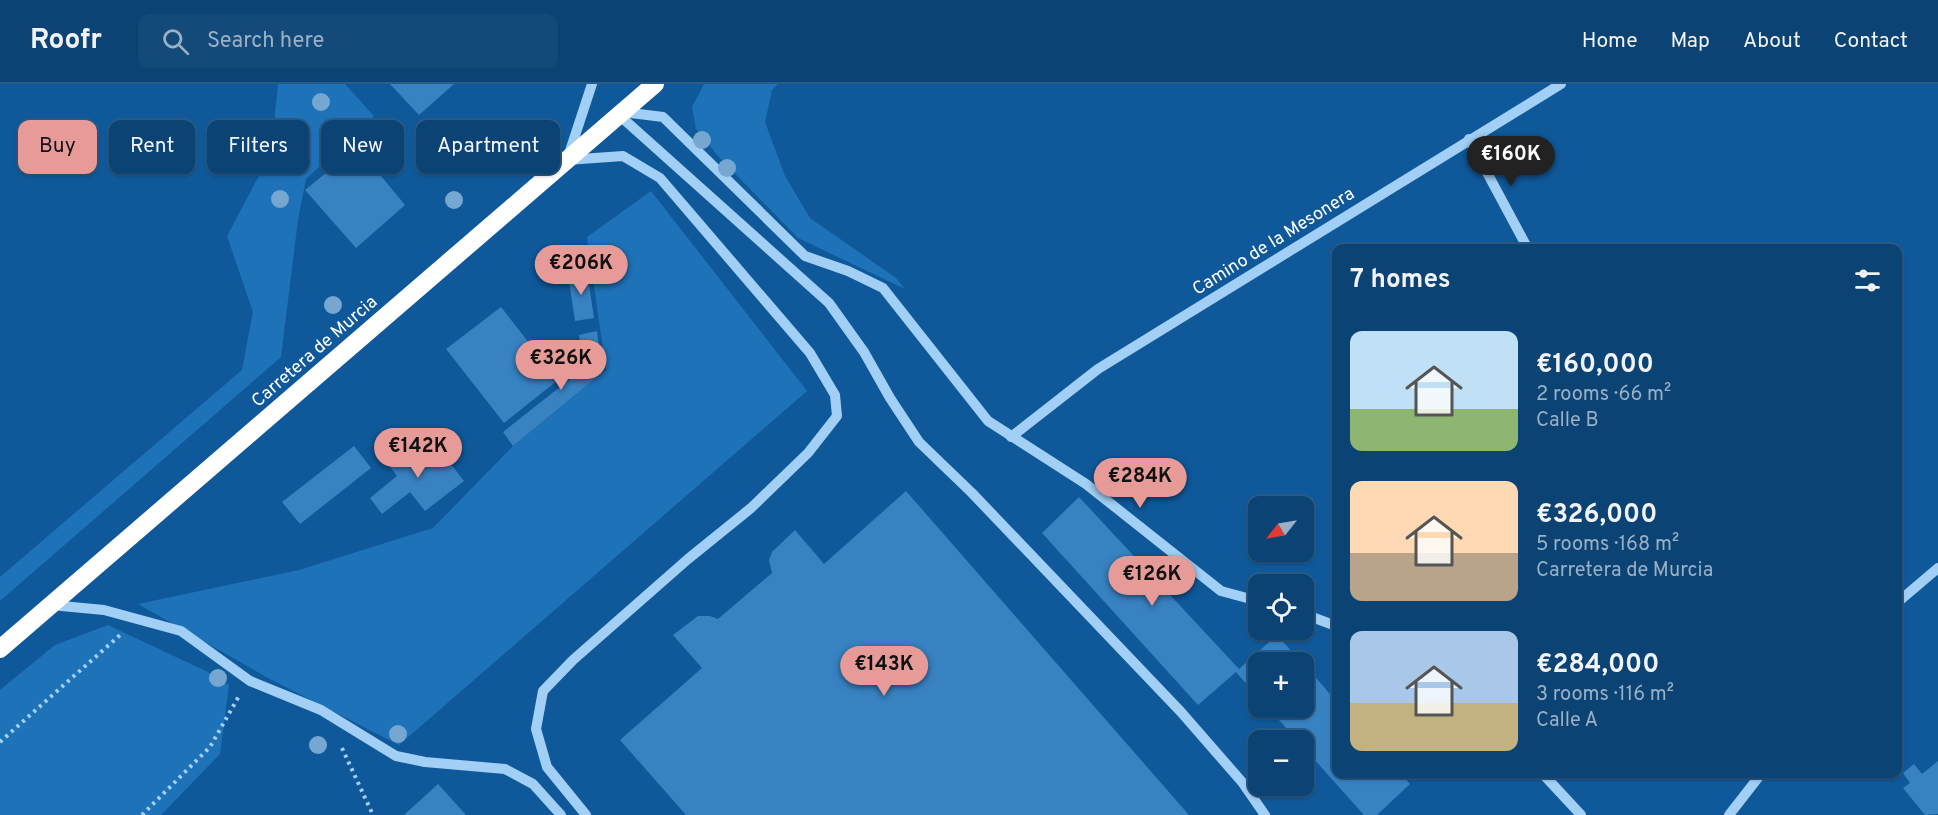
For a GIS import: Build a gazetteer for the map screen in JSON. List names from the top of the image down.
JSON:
{
  "streets": {
    "highway": ["Carretera de Murcia"],
    "street": ["Camino de la Mesonera"]
  },
  "north": "bottom left",
  "page": {
    "header": "Roofr",
    "search": "Search here",
    "nav": [
      "Home",
      "Map",
      "About",
      "Contact"
    ],
    "chip": [
      "Buy",
      "Rent",
      "Filters",
      "New",
      "Apartment"
    ],
    "price": [
      "€160K",
      "€206K",
      "€326K",
      "€142K",
      "€284K",
      "€126K",
      "€143K"
    ],
    "heading": "7 homes",
    "list": [
      {
        "name": "€160,000",
        "note": "2 rooms · 66 m² · Calle B"
      },
      {
        "name": "€326,000",
        "note": "5 rooms · 168 m² · Carretera de Murcia"
      },
      {
        "name": "€284,000",
        "note": "3 rooms · 116 m² · Calle A"
      }
    ],
    "map_buttons": ["+", "−"]
  }
}
